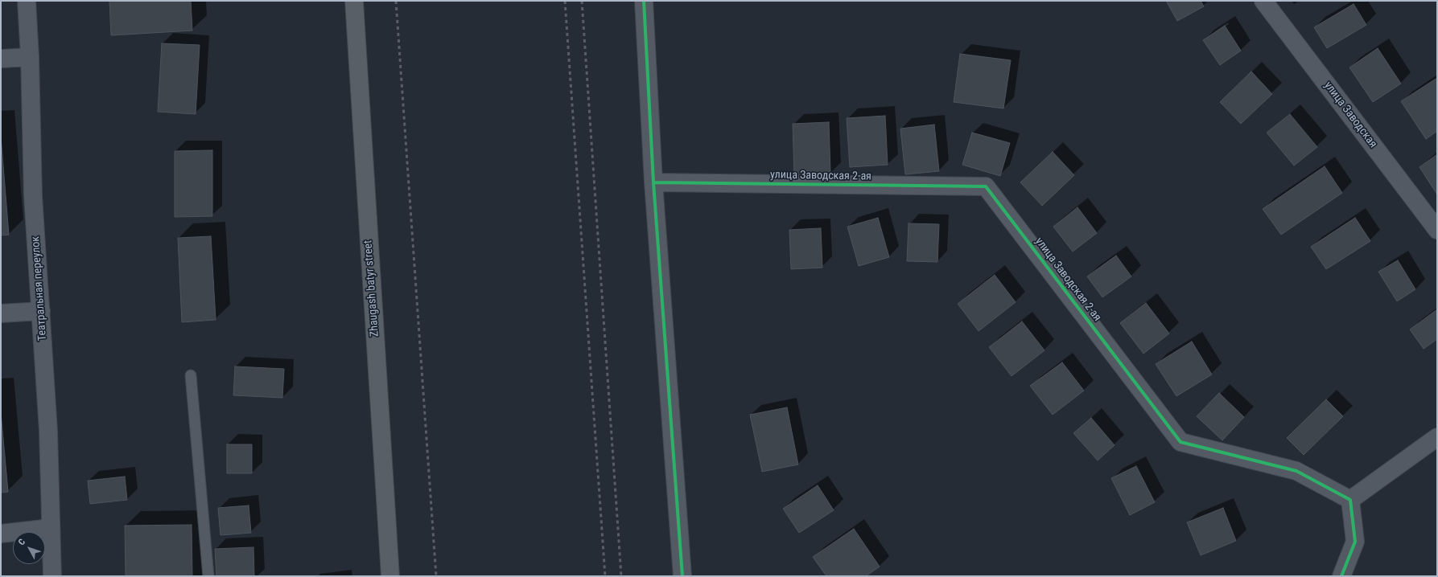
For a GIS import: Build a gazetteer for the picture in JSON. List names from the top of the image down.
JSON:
{
  "streets": {
    "main road": ["Zhaugash batyr street"],
    "street": ["улица Заводская", "улица Заводская 2-ая", "Театральная переулок"]
  },
  "north": "top left"
}
